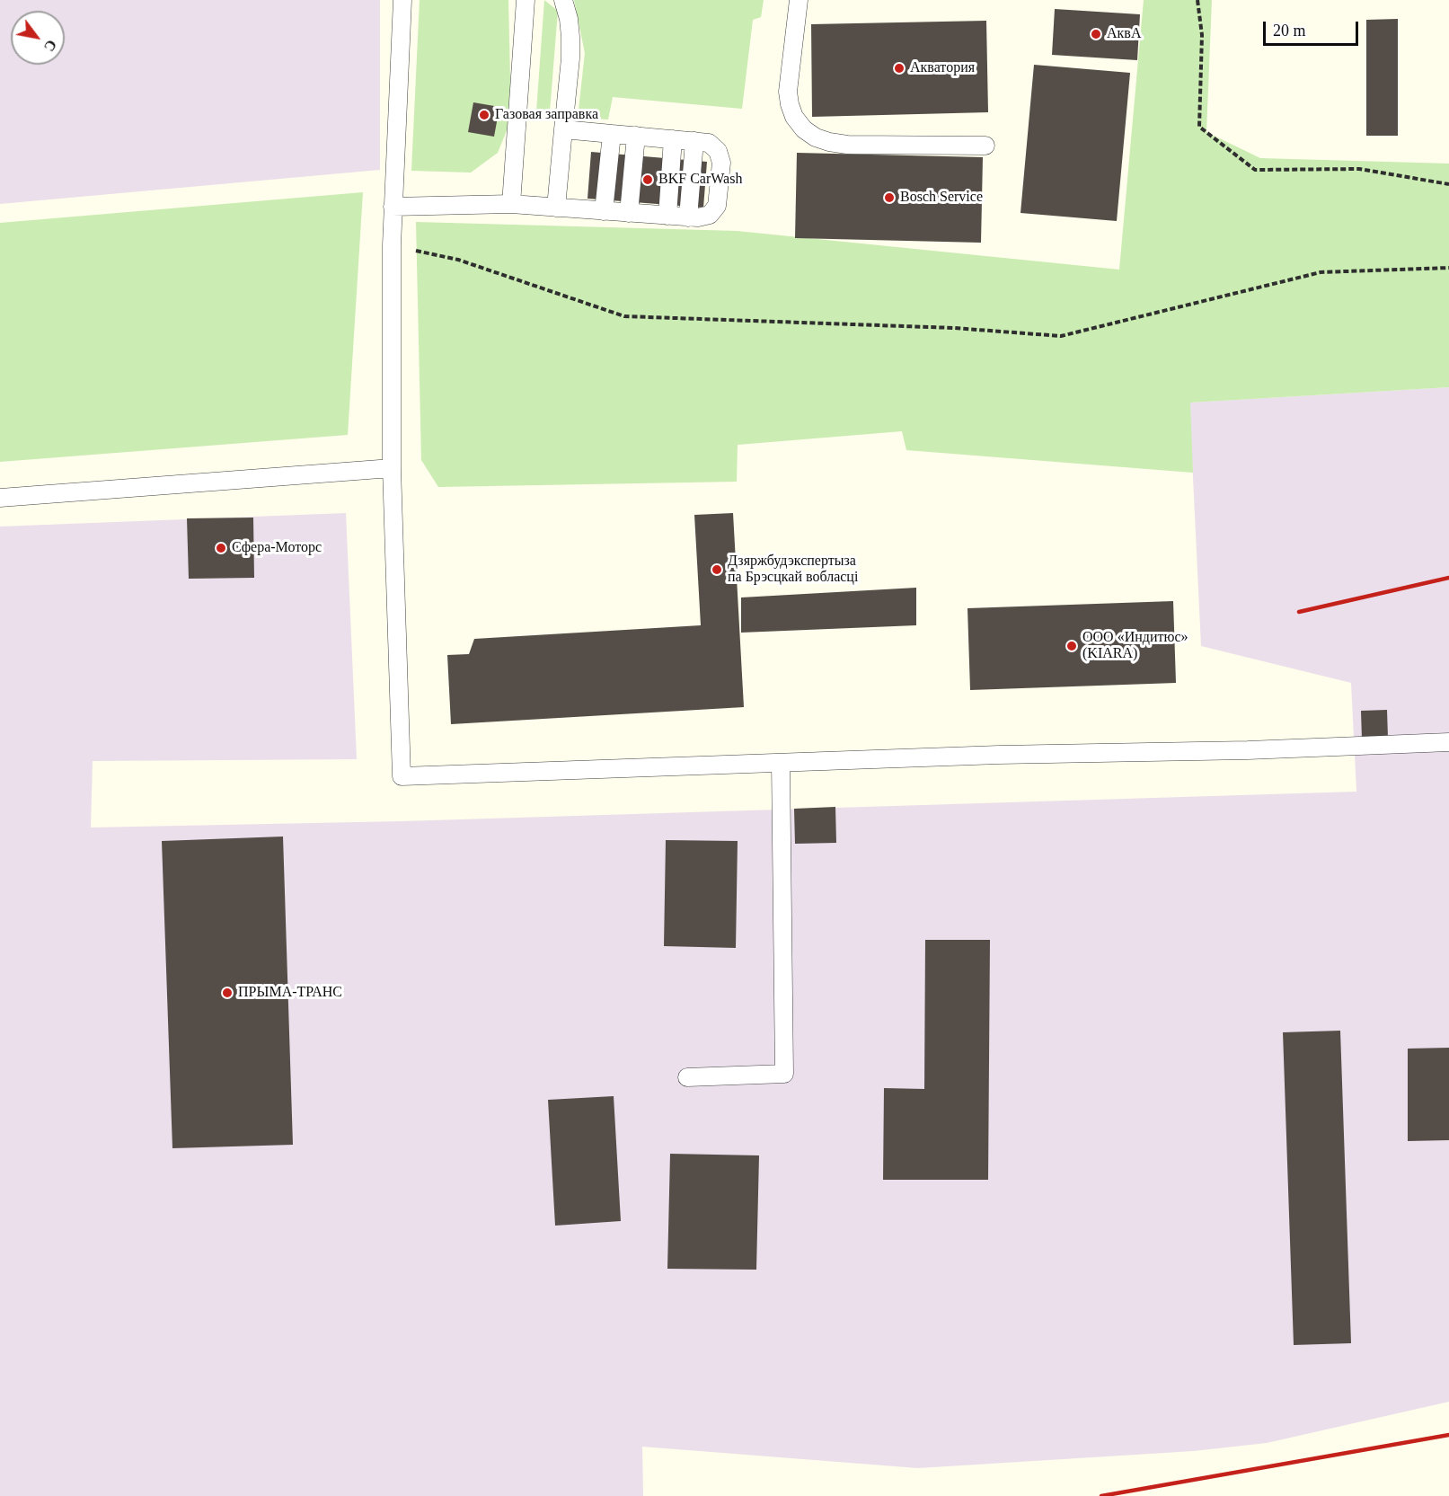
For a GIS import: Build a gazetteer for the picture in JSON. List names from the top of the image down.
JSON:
{
  "places": [
    "АквА",
    "Акватория",
    "Газовая заправка",
    "BKF CarWash",
    "Bosch Service",
    "Сфера-Моторс",
    "Дзяржбудэкспертыза па Брэсцкай вобласці",
    "ООО «Индитюс» (KIARA)",
    "ПРЫМА-ТРАНС"
  ],
  "scale_bar": "20 m",
  "north": "bottom right"
}
